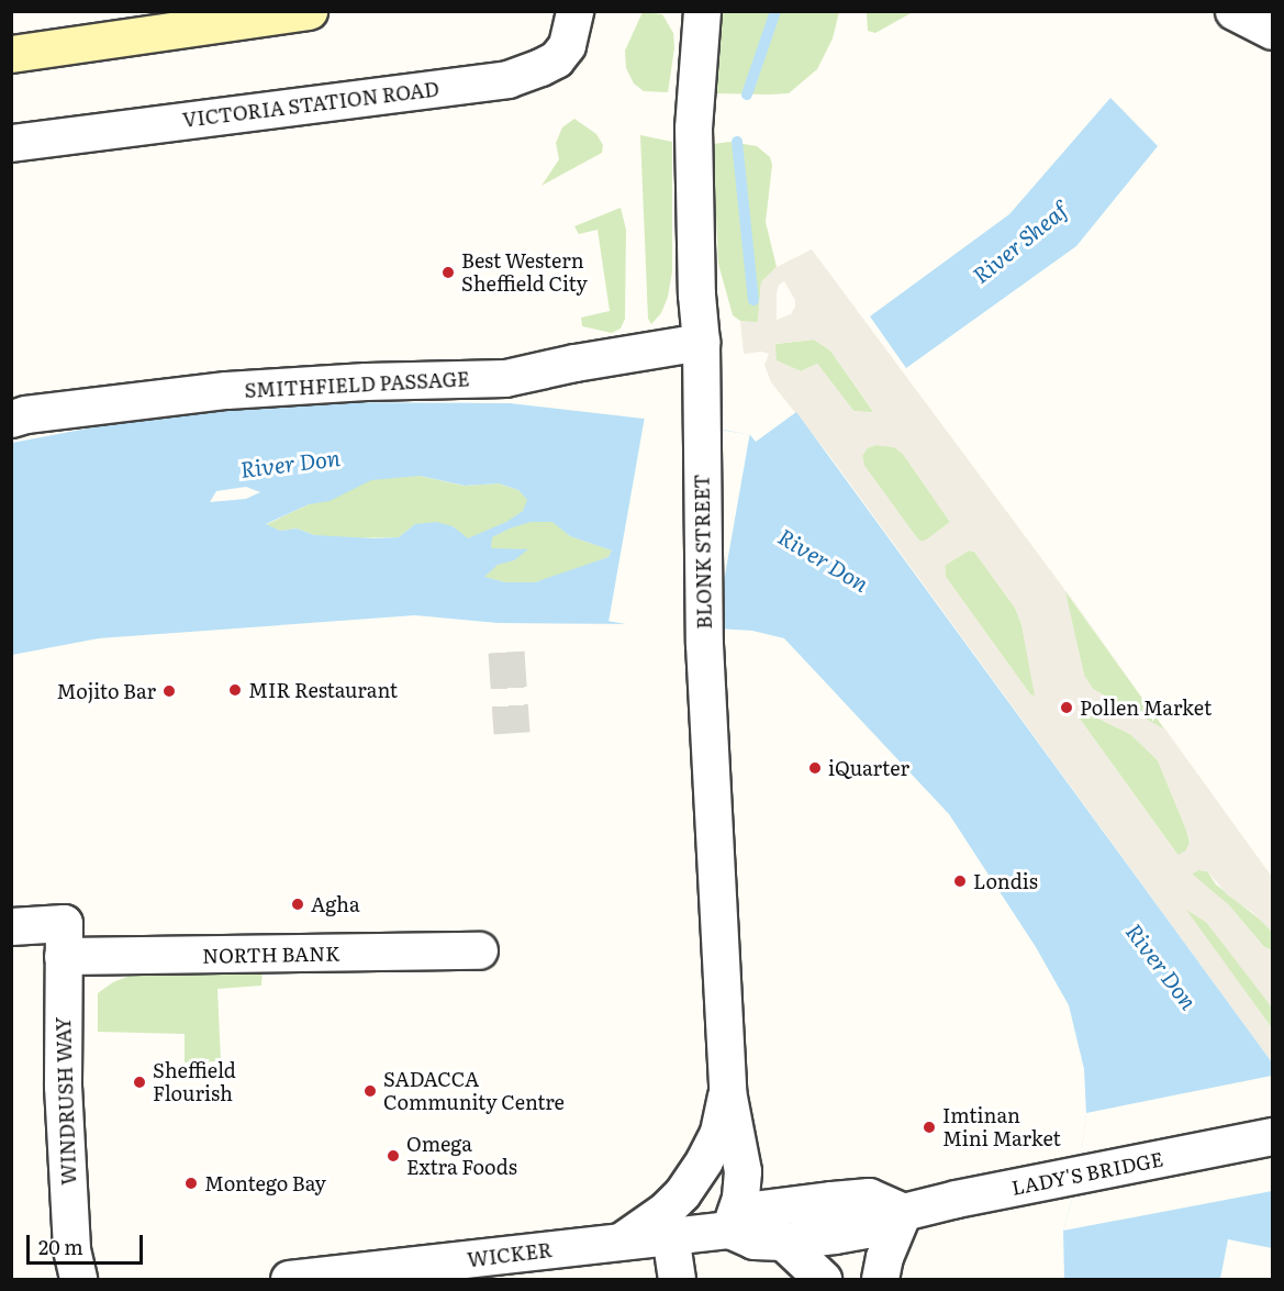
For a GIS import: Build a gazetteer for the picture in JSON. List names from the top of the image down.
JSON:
{
  "streets": {
    "street": [
      "VICTORIA STATION ROAD",
      "SMITHFIELD PASSAGE",
      "BLONK STREET",
      "NORTH BANK",
      "WINDRUSH WAY",
      "LADY'S BRIDGE",
      "WICKER"
    ]
  },
  "crossings": [
    ["SMITHFIELD PASSAGE", "BLONK STREET"],
    ["BLONK STREET", "WICKER"],
    ["NORTH BANK", "WINDRUSH WAY"],
    ["LADY'S BRIDGE", "WICKER"]
  ],
  "water": ["River Sheaf", "River Don"],
  "places": [
    "Best Western Sheffield City",
    "MIR Restaurant",
    "Mojito Bar",
    "Pollen Market",
    "iQuarter",
    "Londis",
    "Agha",
    "Sheffield Flourish",
    "SADACCA Community Centre",
    "Imtinan Mini Market",
    "Omega Extra Foods",
    "Montego Bay"
  ],
  "scale_bar": "20 m"
}
